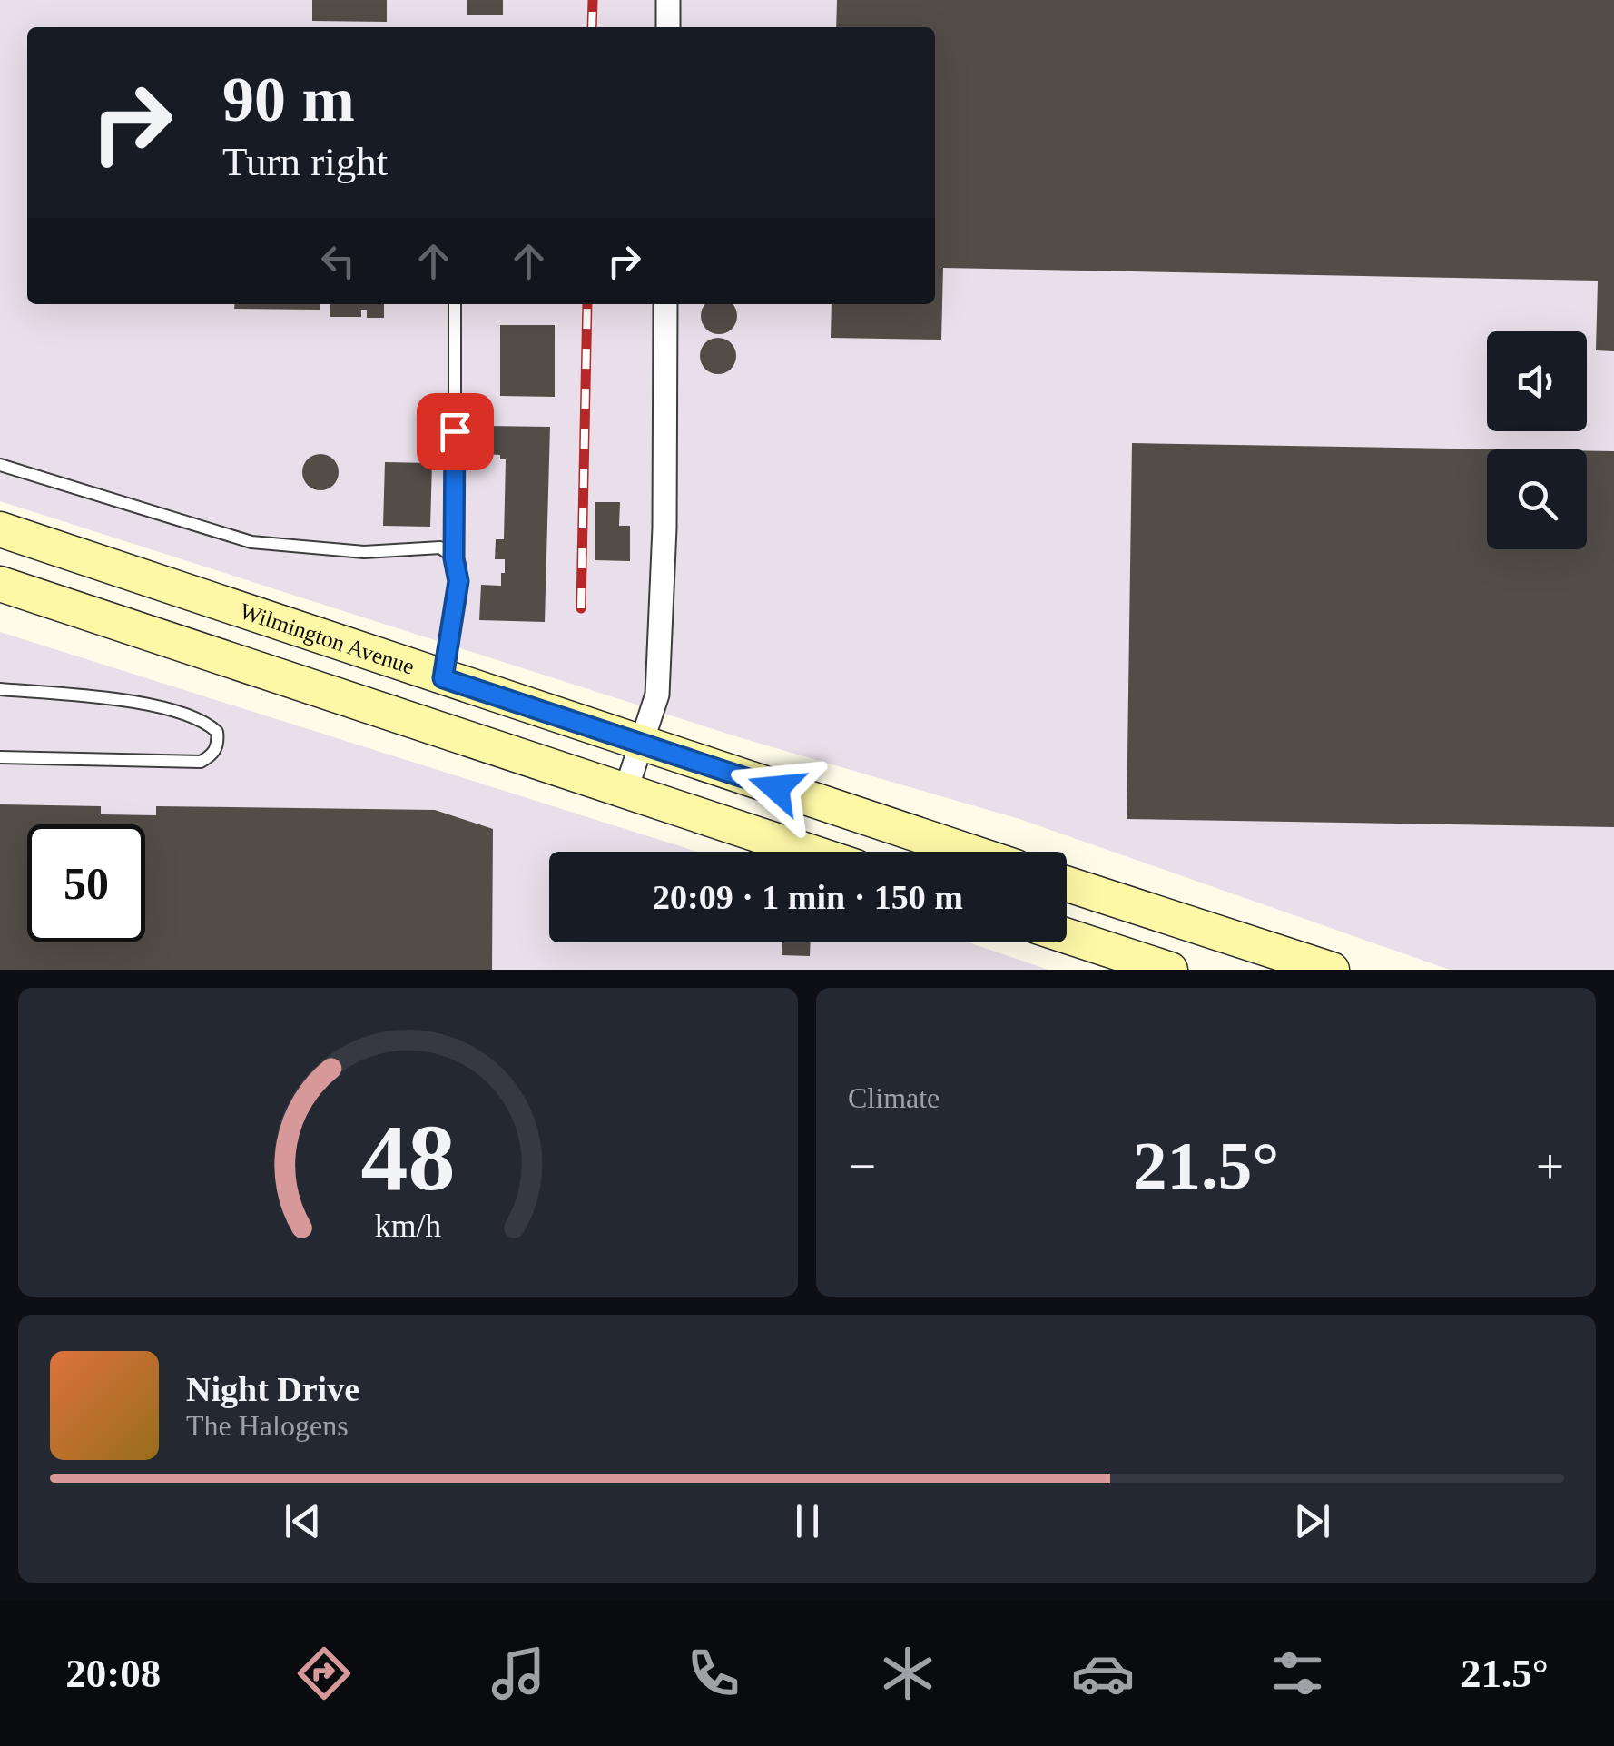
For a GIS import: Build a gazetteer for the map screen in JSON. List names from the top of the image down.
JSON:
{
  "streets": {
    "main road": ["Wilmington Avenue"]
  },
  "page": {
    "turn": ["90 m", "Turn right"],
    "limit": "50",
    "trip": "20:09 · 1 min · 150 m",
    "tile": "Climate",
    "heat": ["−", "21.5°", "+"],
    "song": ["Night Drive", "The Halogens"],
    "tabs": ["20:08", "21.5°"],
    "gauge": ["48", "km/h"]
  }
}
